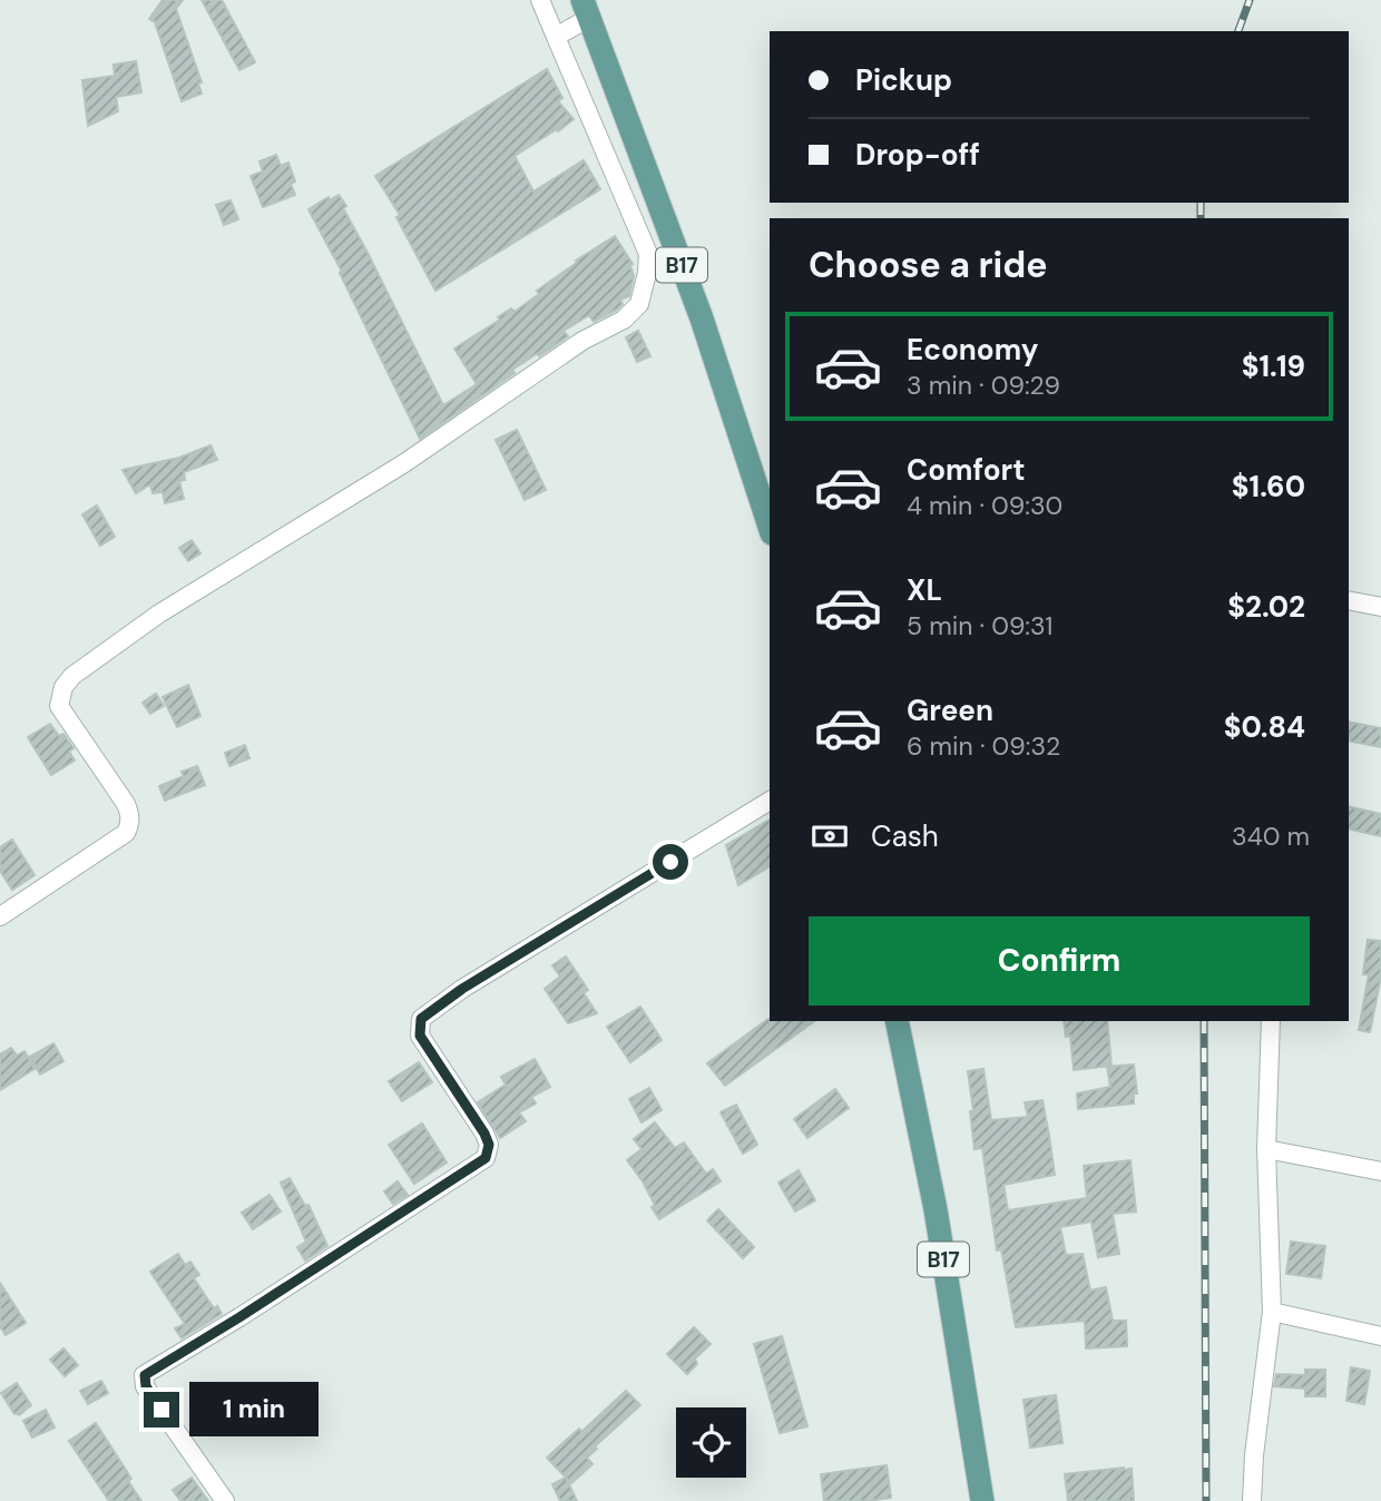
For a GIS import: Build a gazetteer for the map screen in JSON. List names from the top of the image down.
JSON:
{
  "streets": {
    "main road": ["B17"]
  },
  "page": {
    "banner": ["Pickup", "Drop-off"],
    "heading": "Choose a ride",
    "list": [
      {
        "name": "Economy",
        "note": "3 min · 09:29",
        "value": "$1.19"
      },
      {
        "name": "Comfort",
        "note": "4 min · 09:30",
        "value": "$1.60"
      },
      {
        "name": "XL",
        "note": "5 min · 09:31",
        "value": "$2.02"
      },
      {
        "name": "Green",
        "note": "6 min · 09:32",
        "value": "$0.84"
      }
    ],
    "pay": ["Cash", "340 m"],
    "buttons": "Confirm",
    "bubble": "1 min"
  }
}
